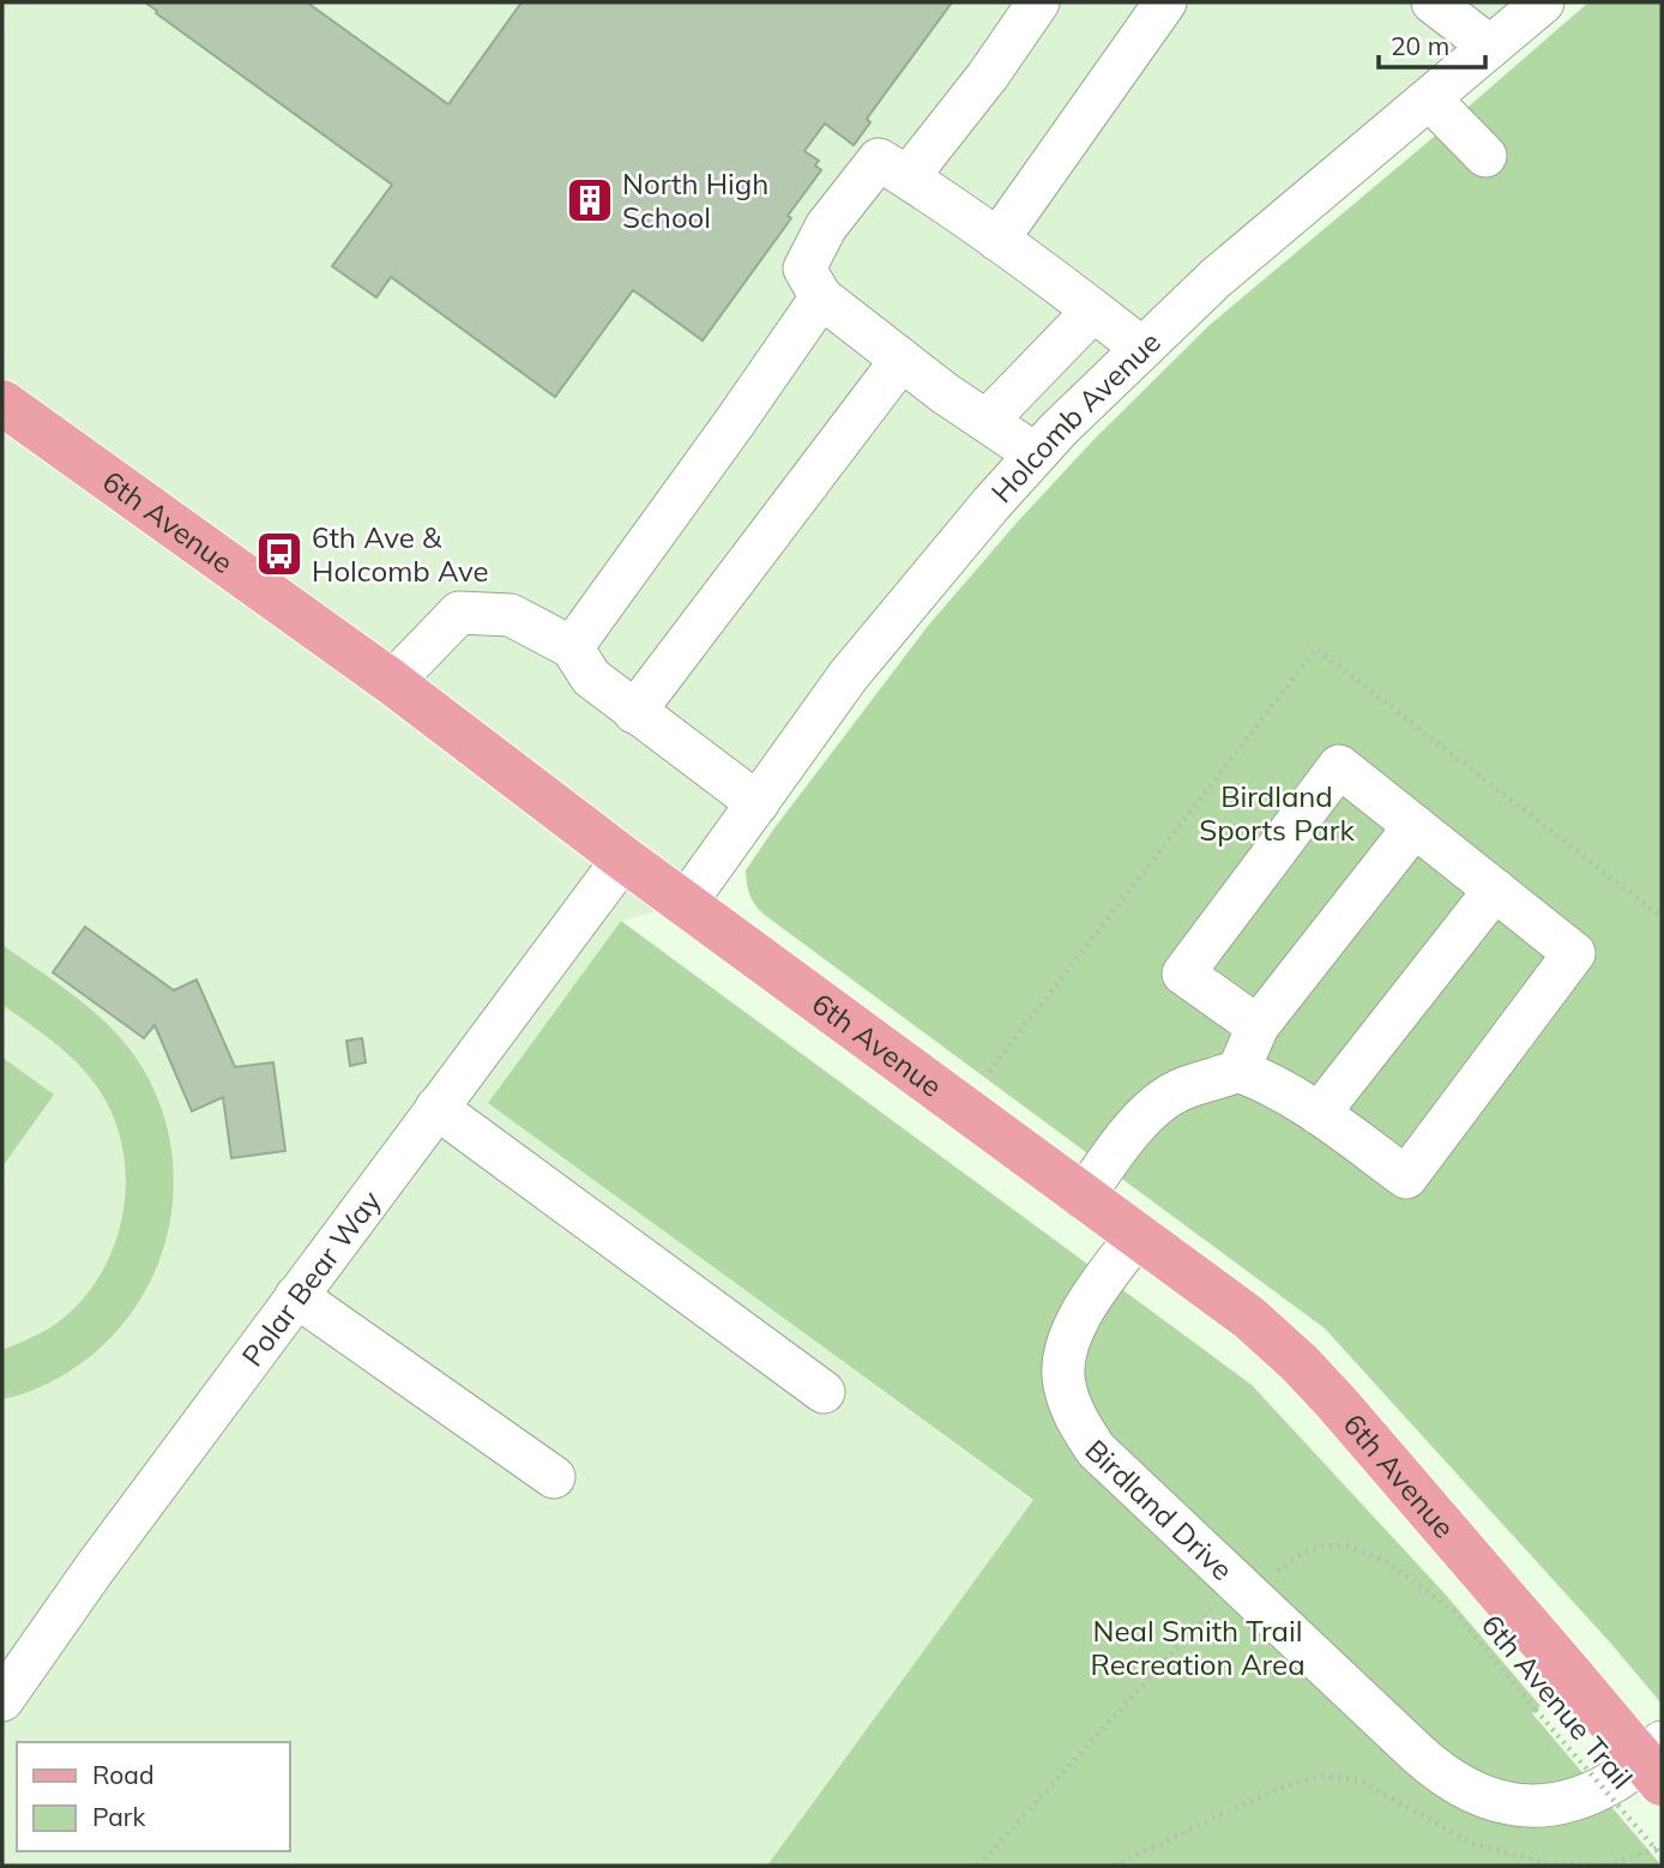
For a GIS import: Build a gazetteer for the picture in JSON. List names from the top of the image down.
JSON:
{
  "streets": {
    "main road": ["6th Avenue"],
    "street": ["Holcomb Avenue", "Polar Bear Way", "Birdland Drive"],
    "path": ["6th Avenue Trail"]
  },
  "crossings": [
    ["Holcomb Avenue", "6th Avenue"],
    ["6th Avenue", "Polar Bear Way"],
    ["6th Avenue", "Birdland Drive"]
  ],
  "parks": ["Birdland Sports Park", "Neal Smith Trail Recreation Area"],
  "places": {
    "building": ["North High School"],
    "bus stop": ["6th Ave & Holcomb Ave"]
  },
  "legend": ["Road", "Park"],
  "scale_bar": "20 m"
}
